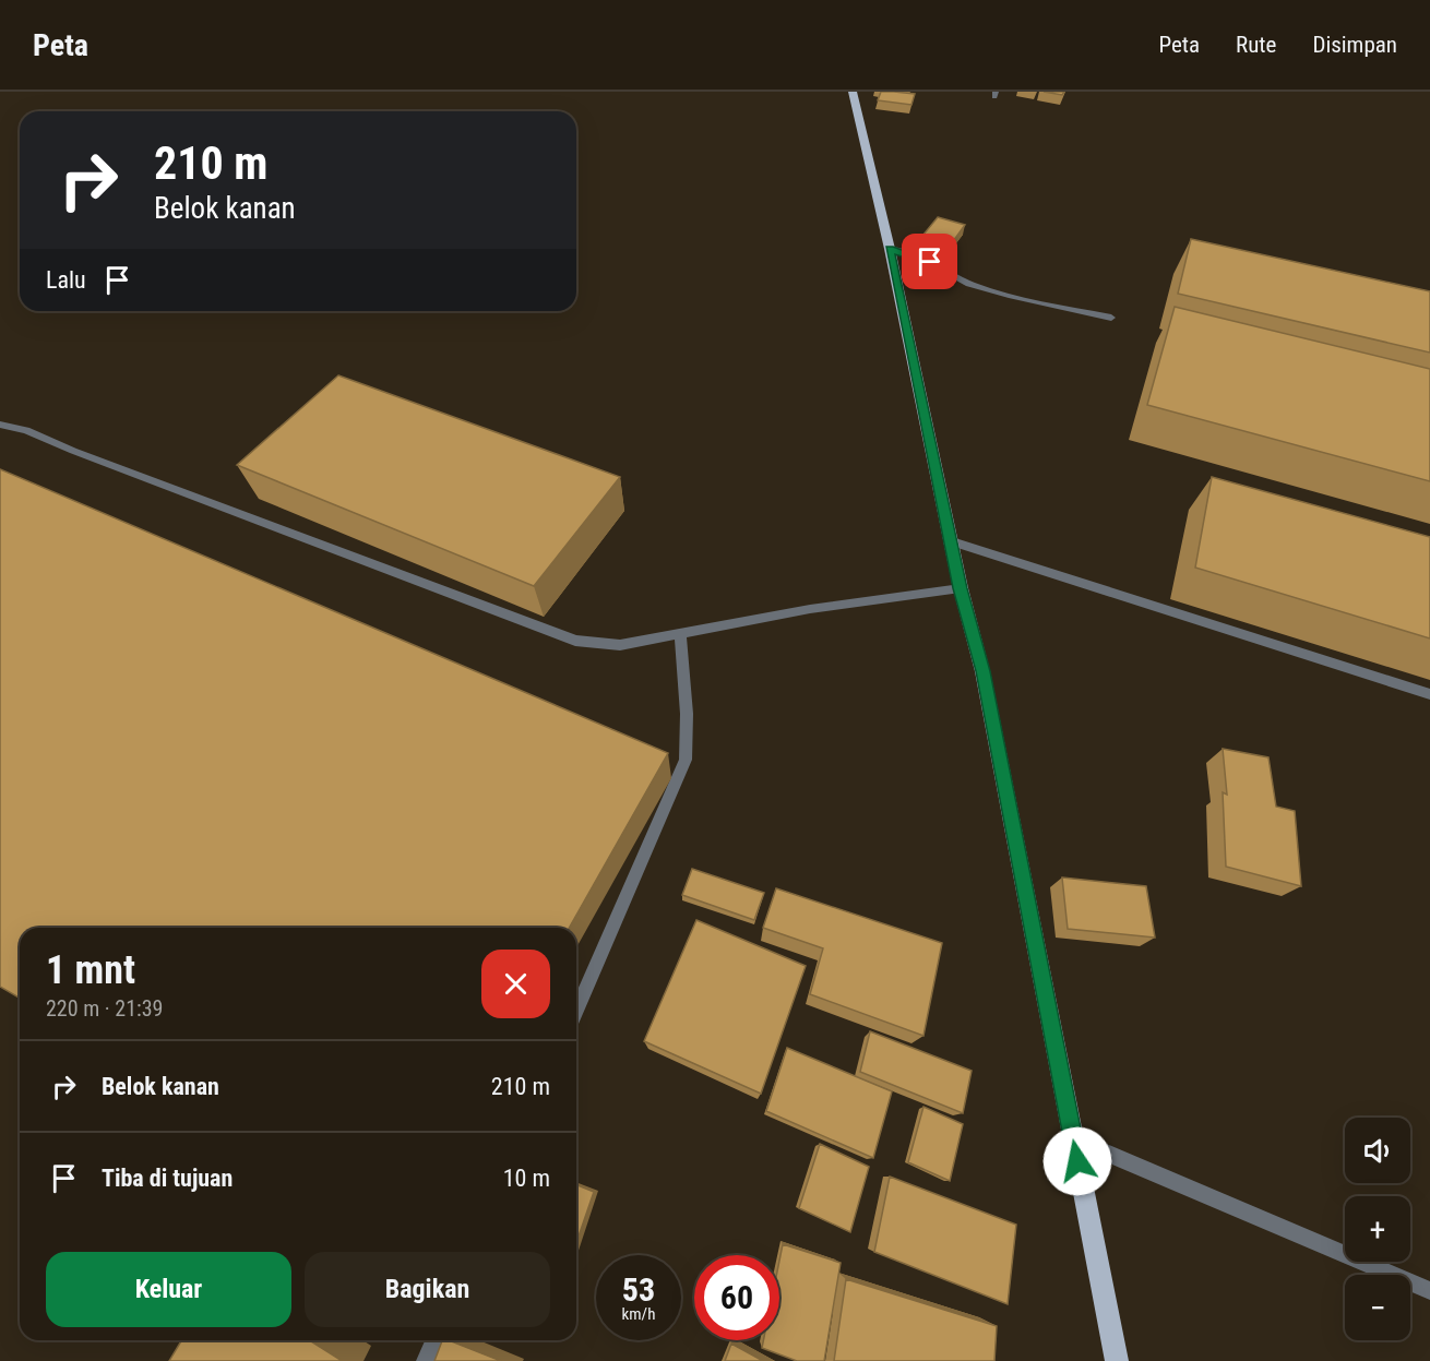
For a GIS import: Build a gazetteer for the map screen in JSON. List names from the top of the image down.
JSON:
{
  "page": {
    "header": "Peta",
    "nav": ["Peta", "Rute", "Disimpan"],
    "turn": ["210 m", "Belok kanan"],
    "then": "Lalu",
    "heading": ["1 mnt", "220 m · 21:39"],
    "list": [
      {
        "name": "Belok kanan",
        "value": "210 m"
      },
      {
        "name": "Tiba di tujuan",
        "value": "10 m"
      }
    ],
    "map_buttons": ["+", "−"],
    "buttons": ["Keluar", "Bagikan"],
    "speed": "53 km/h",
    "limit": "60"
  }
}
